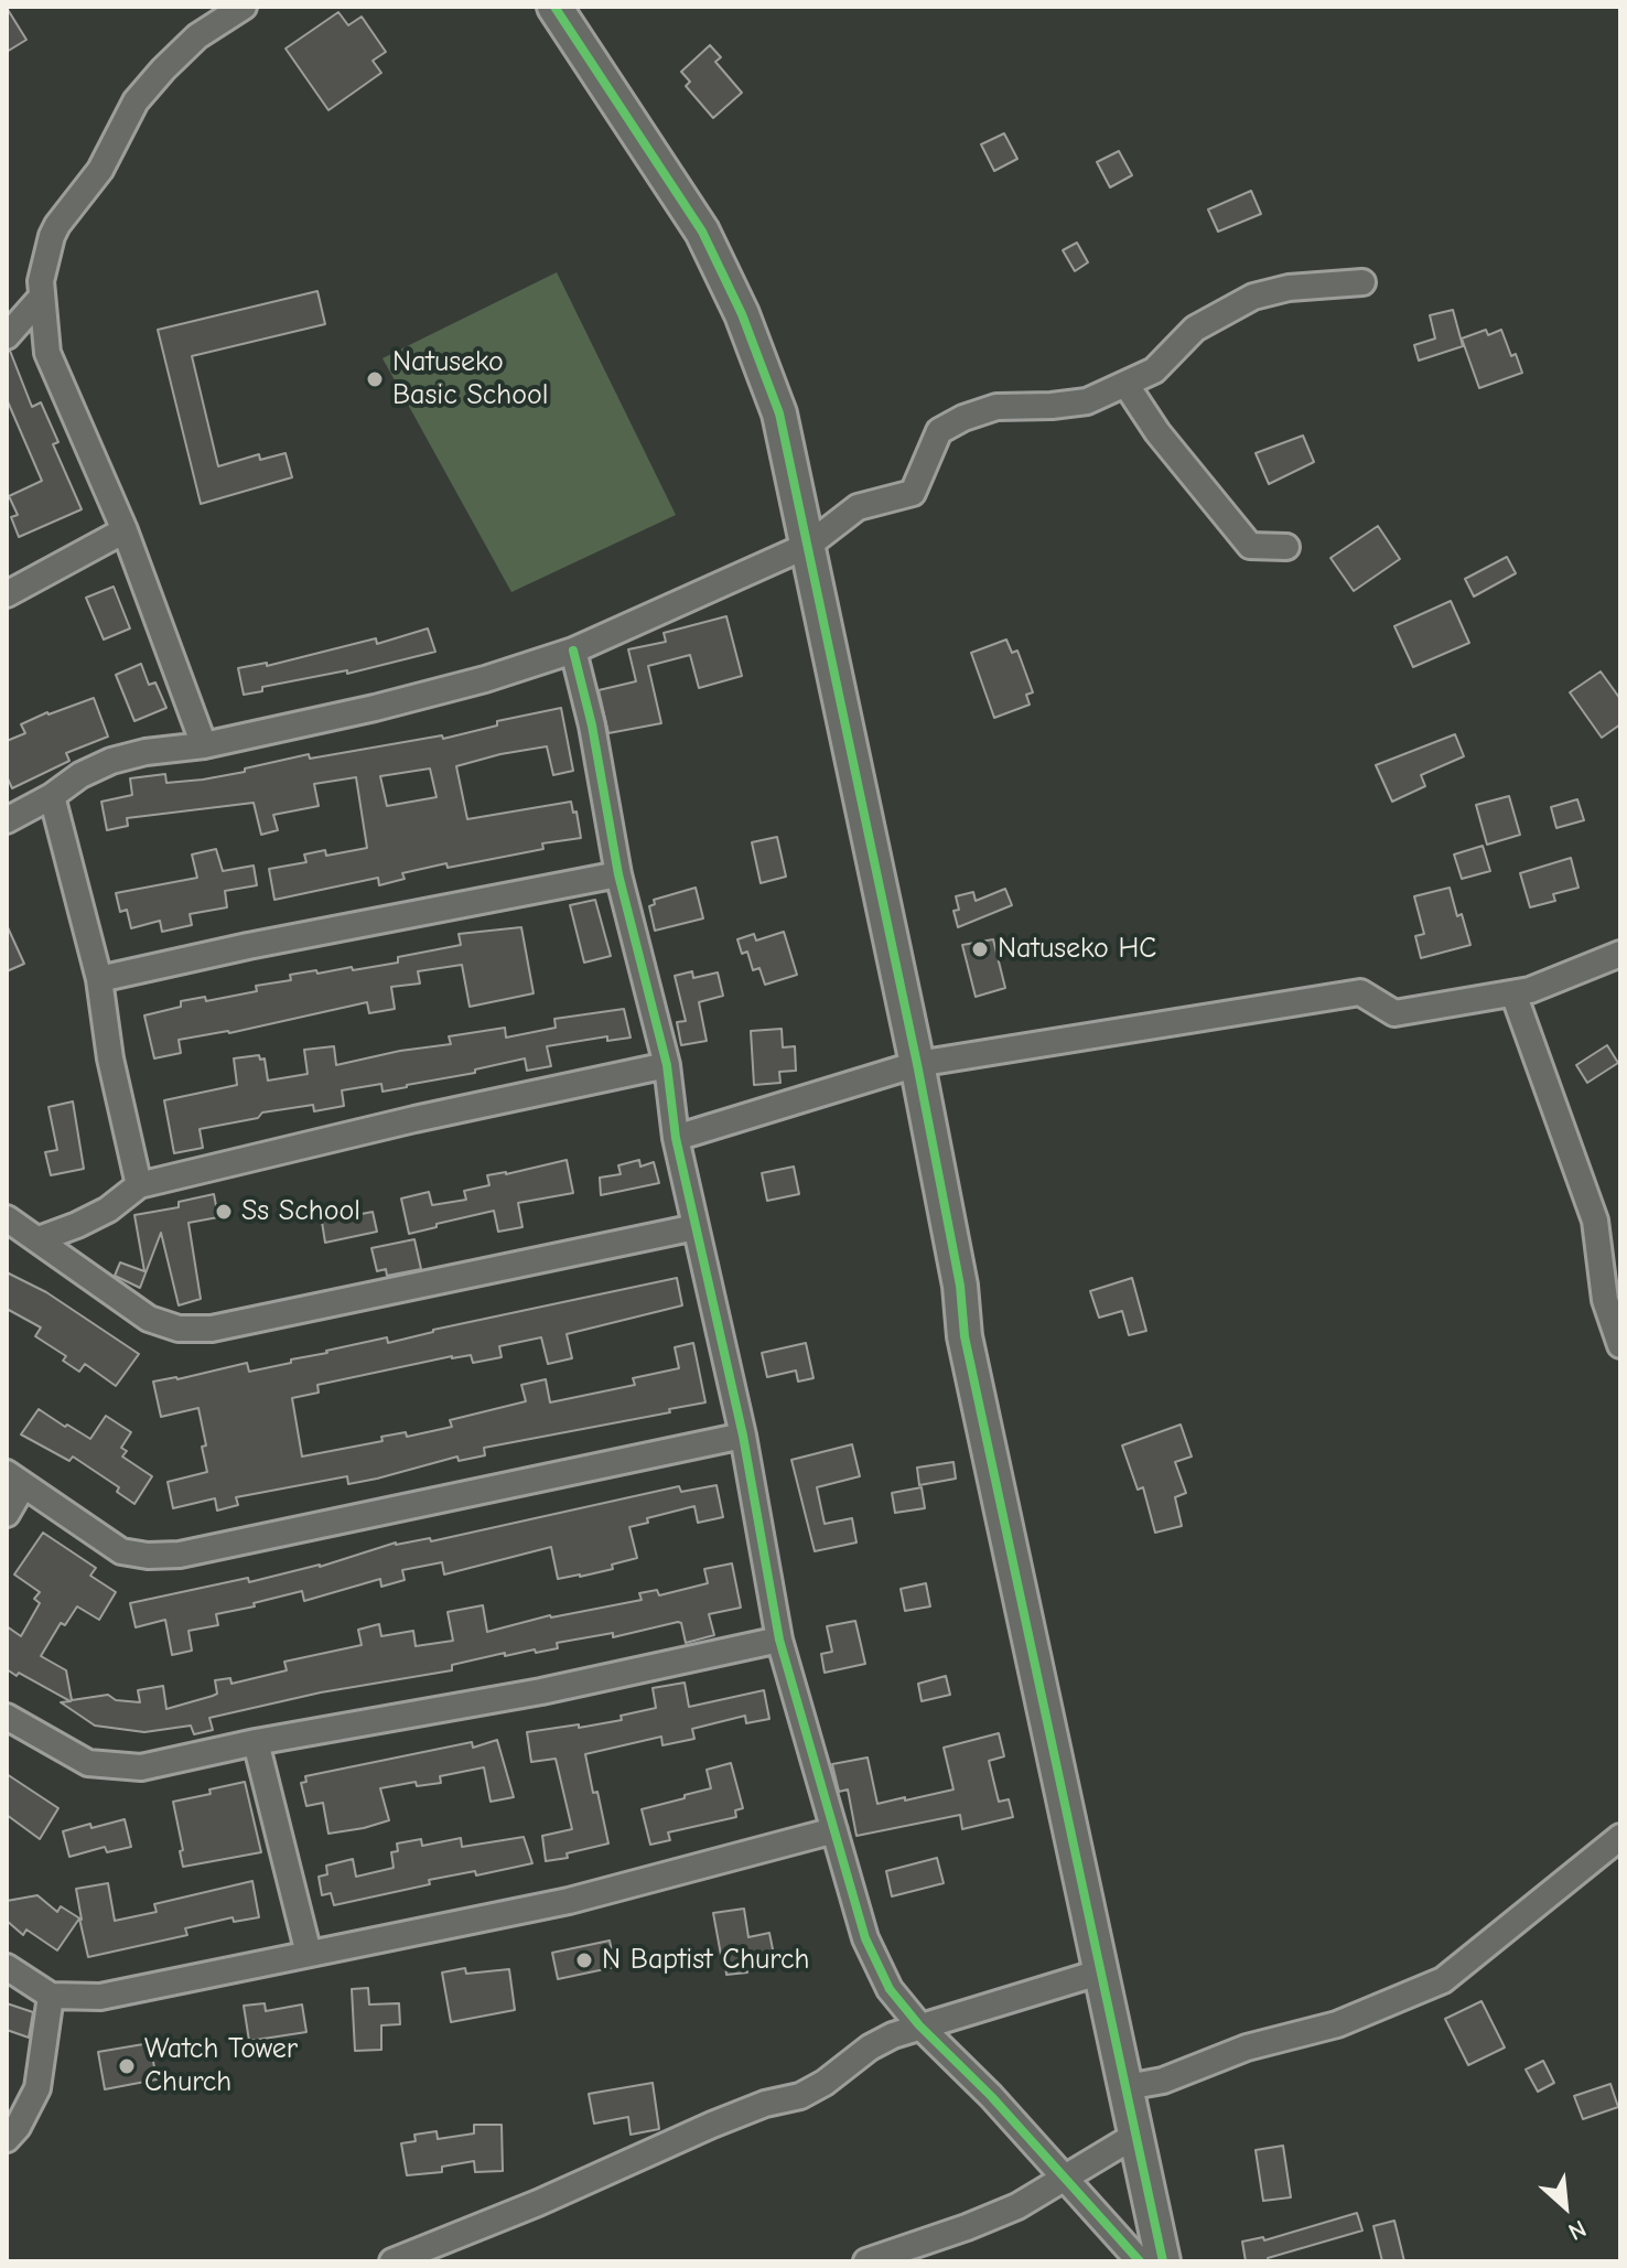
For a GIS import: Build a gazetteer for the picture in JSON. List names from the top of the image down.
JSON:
{
  "places": [
    "Natuseko Basic School",
    "Natuseko HC",
    "Ss School",
    "N Baptist Church",
    "Watch Tower Church"
  ],
  "north": "bottom right"
}
